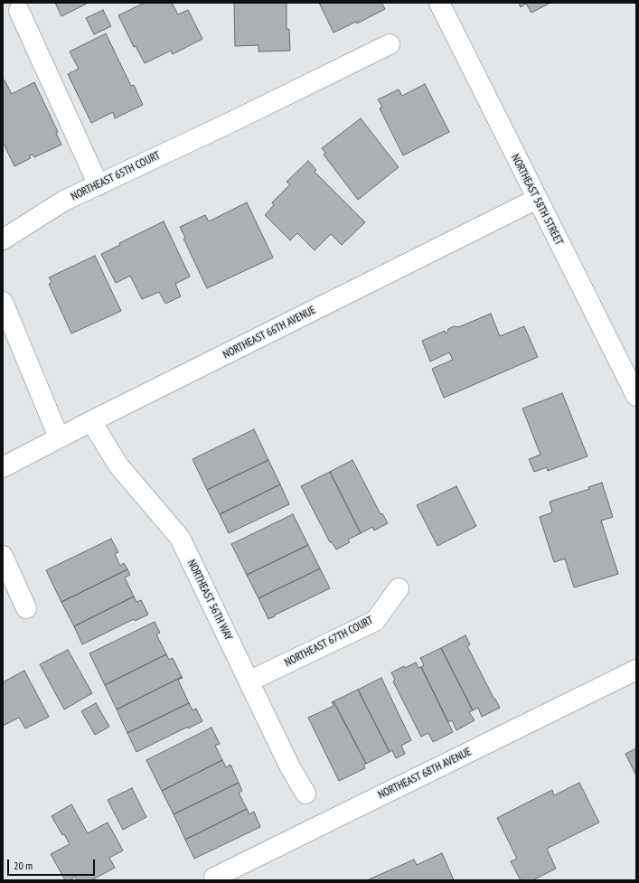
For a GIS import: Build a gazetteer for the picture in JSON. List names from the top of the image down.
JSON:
{
  "streets": {
    "street": [
      "NORTHEAST 65TH COURT",
      "NORTHEAST 58TH STREET",
      "NORTHEAST 66TH AVENUE",
      "NORTHEAST 56TH WAY",
      "NORTHEAST 67TH COURT",
      "NORTHEAST 68TH AVENUE"
    ]
  },
  "crossings": [
    ["NORTHEAST 58TH STREET", "NORTHEAST 66TH AVENUE"],
    ["NORTHEAST 66TH AVENUE", "NORTHEAST 56TH WAY"],
    ["NORTHEAST 56TH WAY", "NORTHEAST 67TH COURT"]
  ],
  "scale_bar": "20 m"
}
